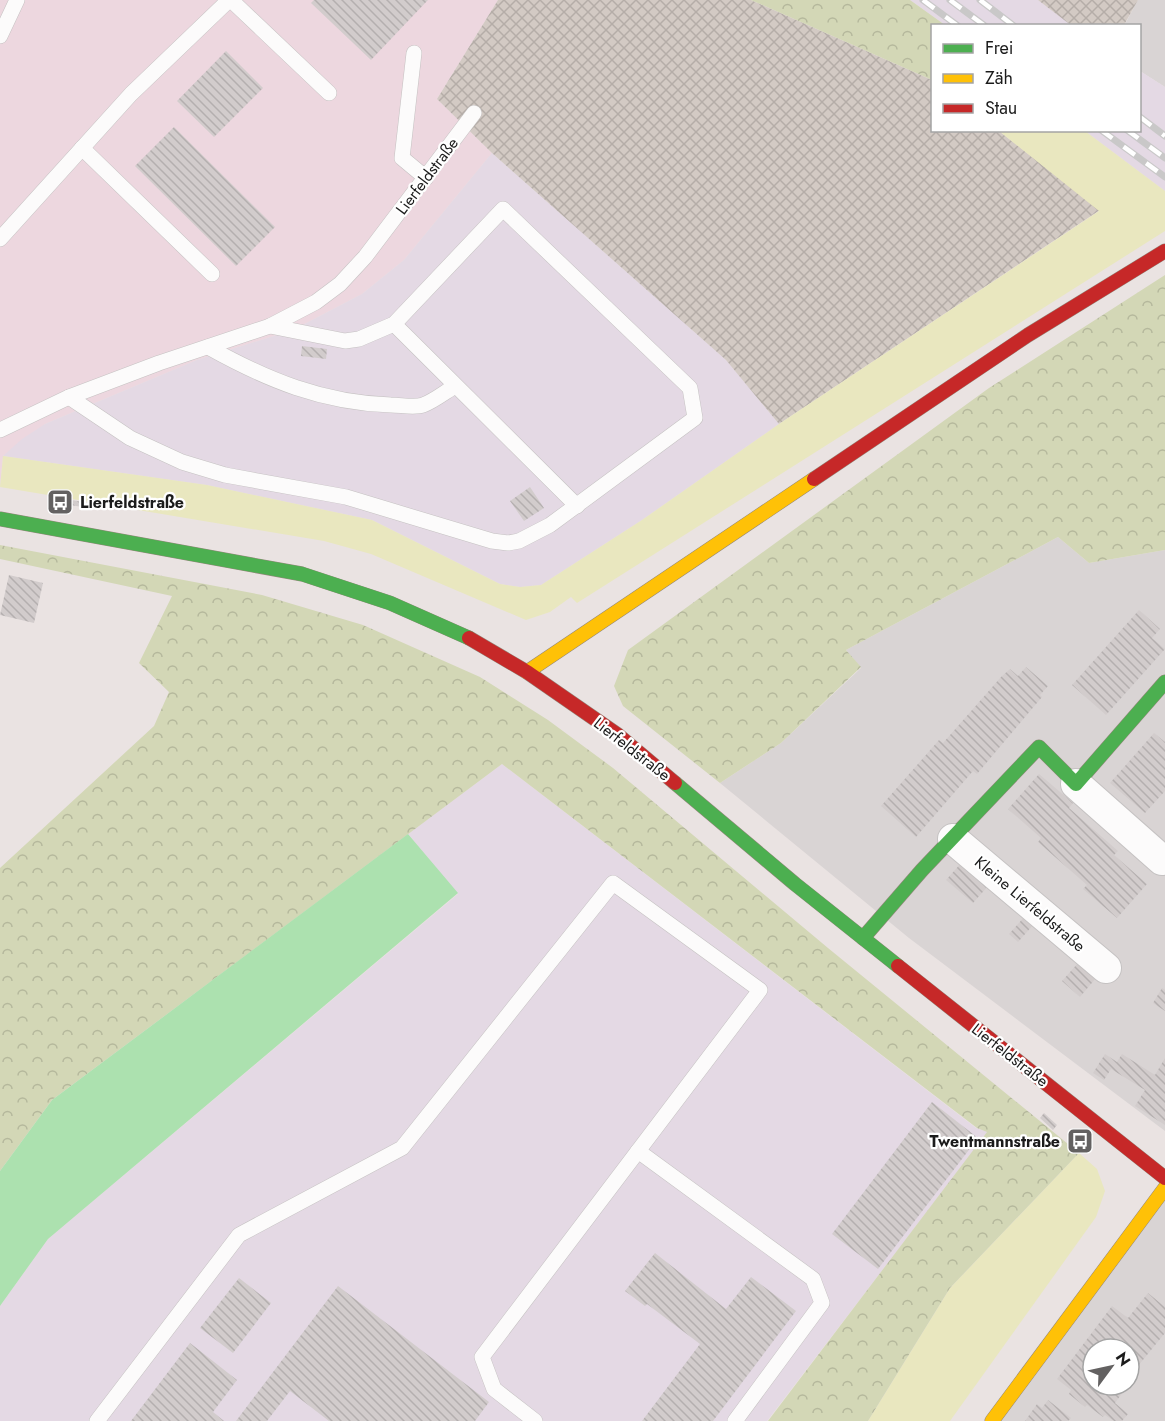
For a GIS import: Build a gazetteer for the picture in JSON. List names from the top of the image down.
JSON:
{
  "streets": {
    "street": ["Lierfeldstraße", "Kleine Lierfeldstraße"]
  },
  "places": {
    "bus stop": ["Lierfeldstraße", "Twentmannstraße"]
  },
  "legend": ["Frei", "Zäh", "Stau"],
  "north": "top right"
}
